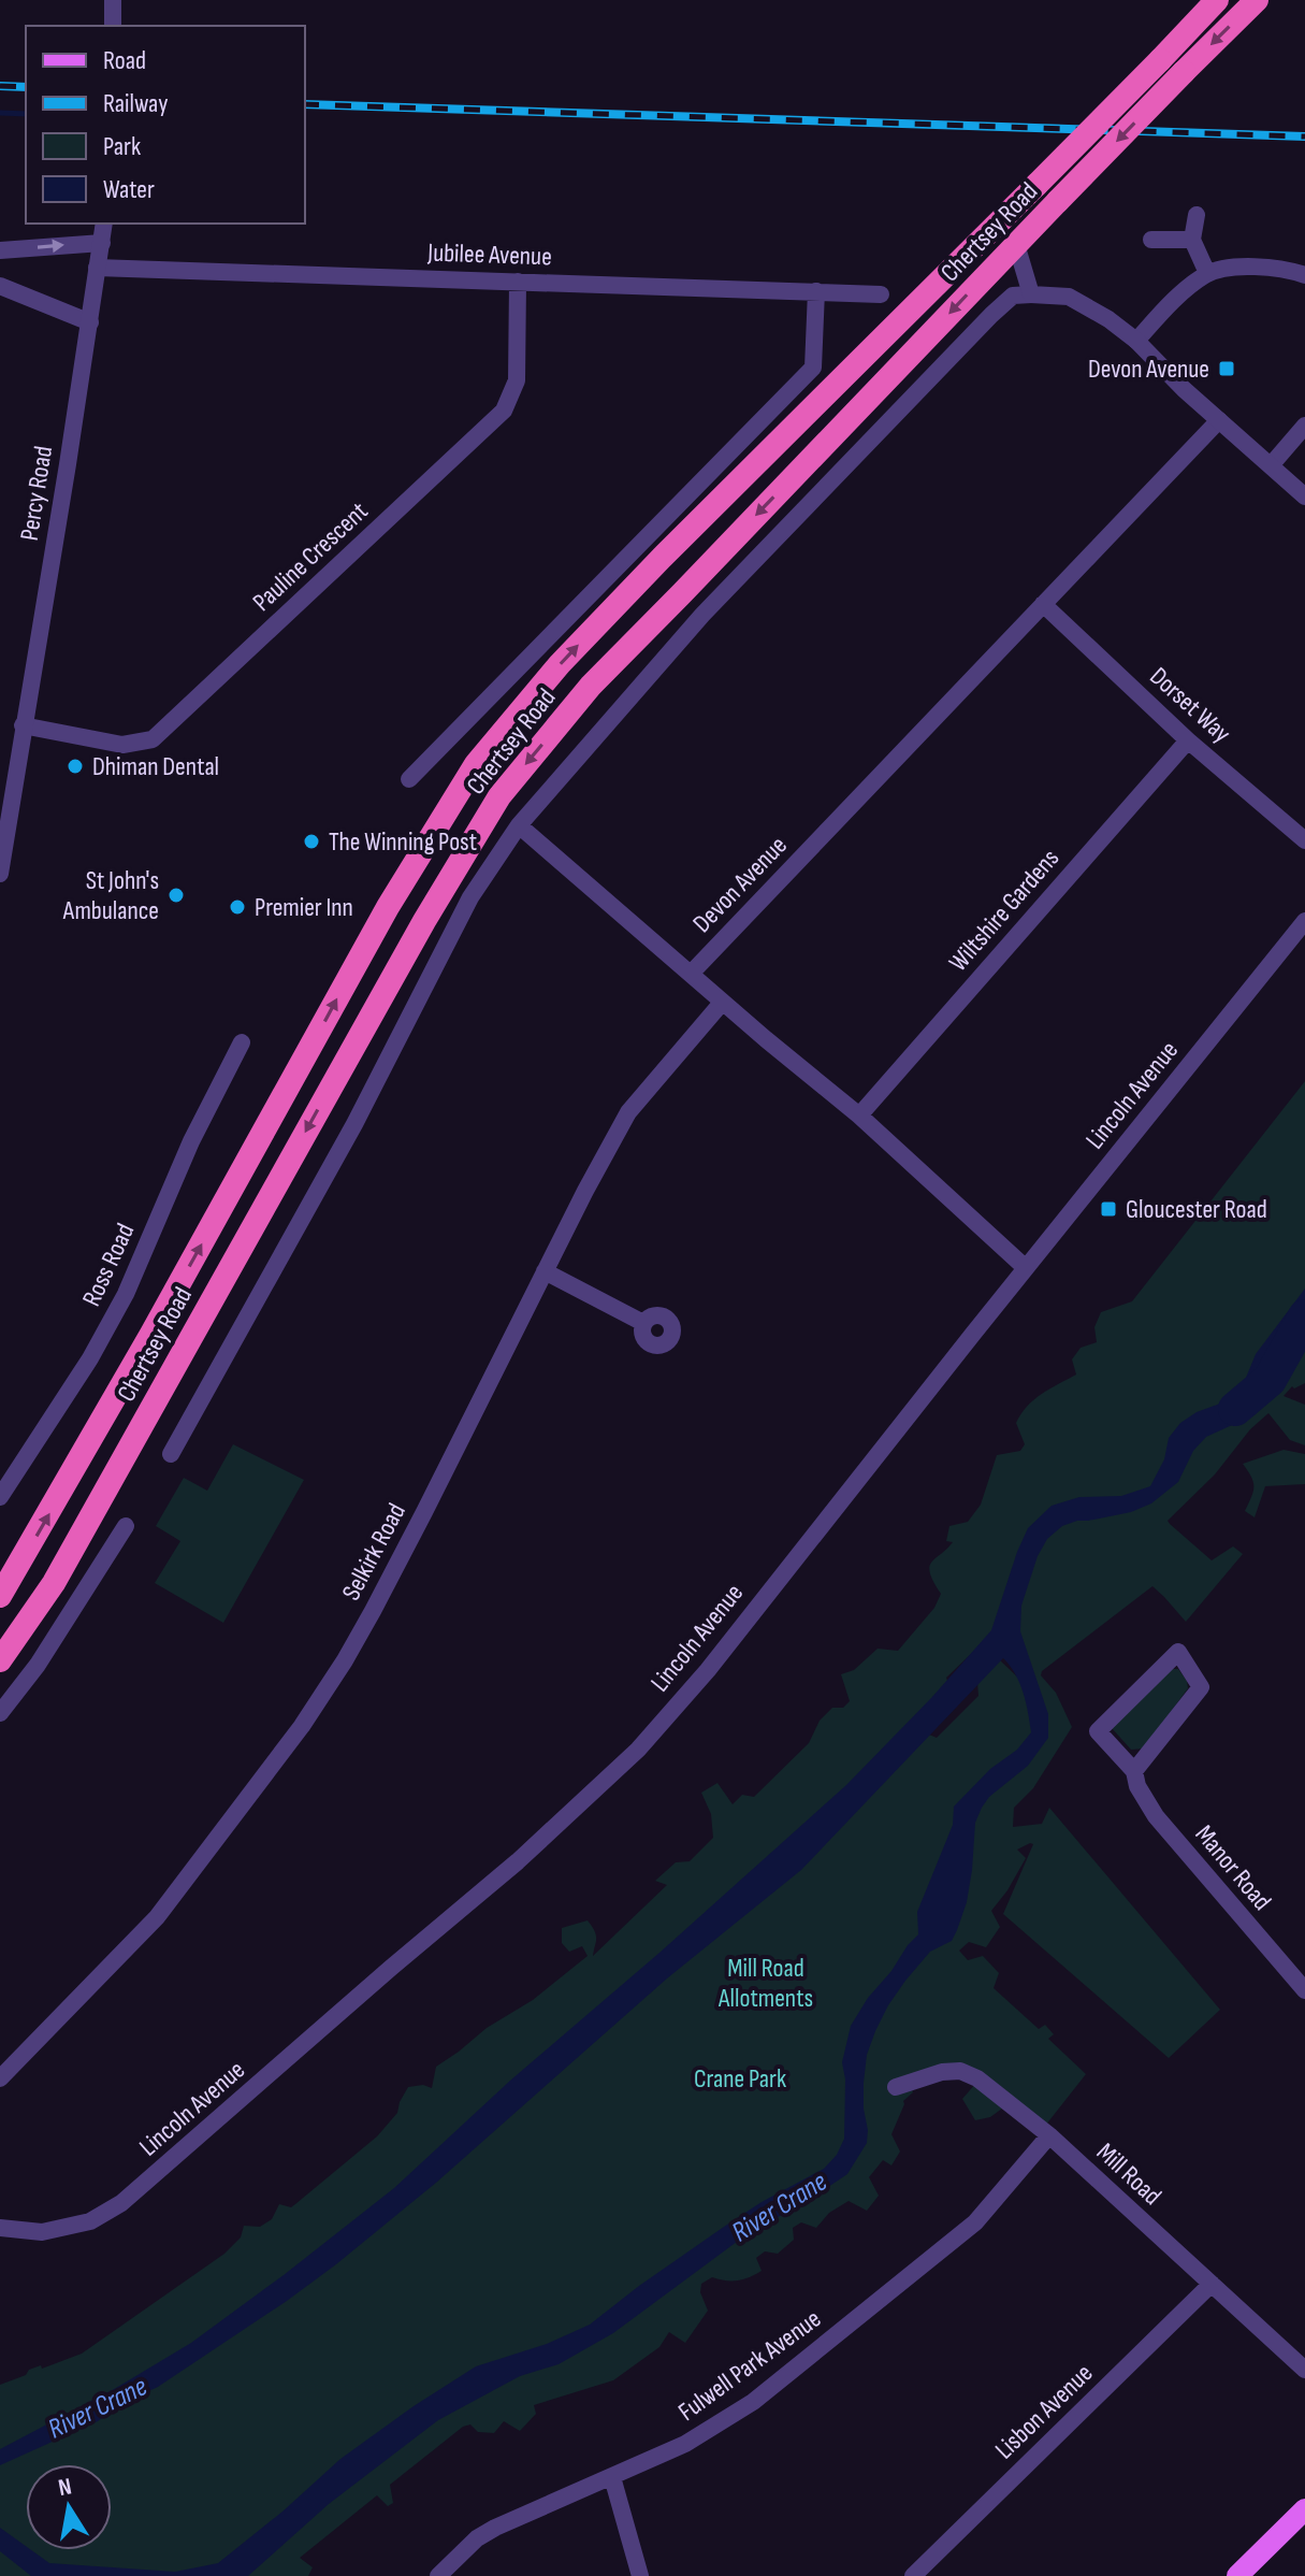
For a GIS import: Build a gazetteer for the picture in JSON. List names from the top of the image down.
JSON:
{
  "streets": {
    "highway": ["Chertsey Road"],
    "street": [
      "Jubilee Avenue",
      "Percy Road",
      "Pauline Crescent",
      "Dorset Way",
      "Devon Avenue",
      "Wiltshire Gardens",
      "Lincoln Avenue",
      "Ross Road",
      "Selkirk Road",
      "Manor Road",
      "Mill Road",
      "Fulwell Park Avenue",
      "Lisbon Avenue"
    ]
  },
  "crossings": [
    ["Chertsey Road", "Jubilee Avenue"],
    ["Jubilee Avenue", "Percy Road"],
    ["Jubilee Avenue", "Pauline Crescent"],
    ["Percy Road", "Pauline Crescent"],
    ["Dorset Way", "Devon Avenue"],
    ["Dorset Way", "Wiltshire Gardens"],
    ["Mill Road", "Fulwell Park Avenue"],
    ["Mill Road", "Lisbon Avenue"]
  ],
  "water": ["River Crane"],
  "parks": ["Mill Road Allotments", "Crane Park"],
  "places": {
    "transit": ["Devon Avenue", "Gloucester Road"],
    "other": [
      "Dhiman Dental",
      "The Winning Post",
      "St John's Ambulance",
      "Premier Inn"
    ]
  },
  "legend": [
    "Road",
    "Railway",
    "Park",
    "Water"
  ],
  "north": "top"
}
